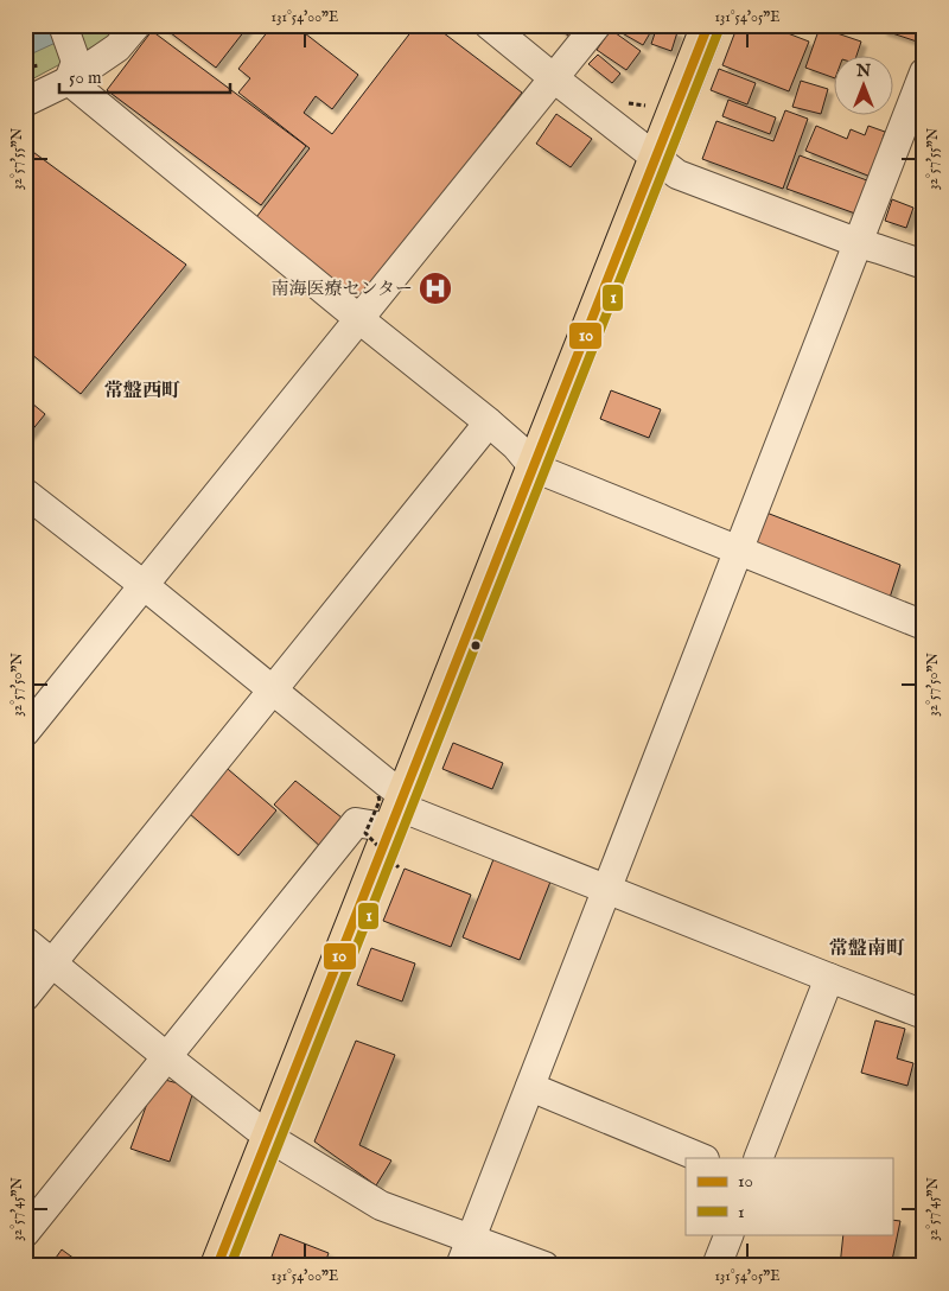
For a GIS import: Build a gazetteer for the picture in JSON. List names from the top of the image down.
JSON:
{
  "districts": ["常盤西町", "常盤南町"],
  "places": {
    "hospital": ["南海医療センター"]
  },
  "lines": ["transit line 10", "transit line 1"],
  "legend": ["10", "1"],
  "scale_bar": "50 m",
  "north": "top",
  "coordinates": [
    "131°54'00\"E",
    "131°54'05\"E",
    "32°57'55\"N",
    "32°57'50\"N",
    "32°57'45\"N"
  ]
}
